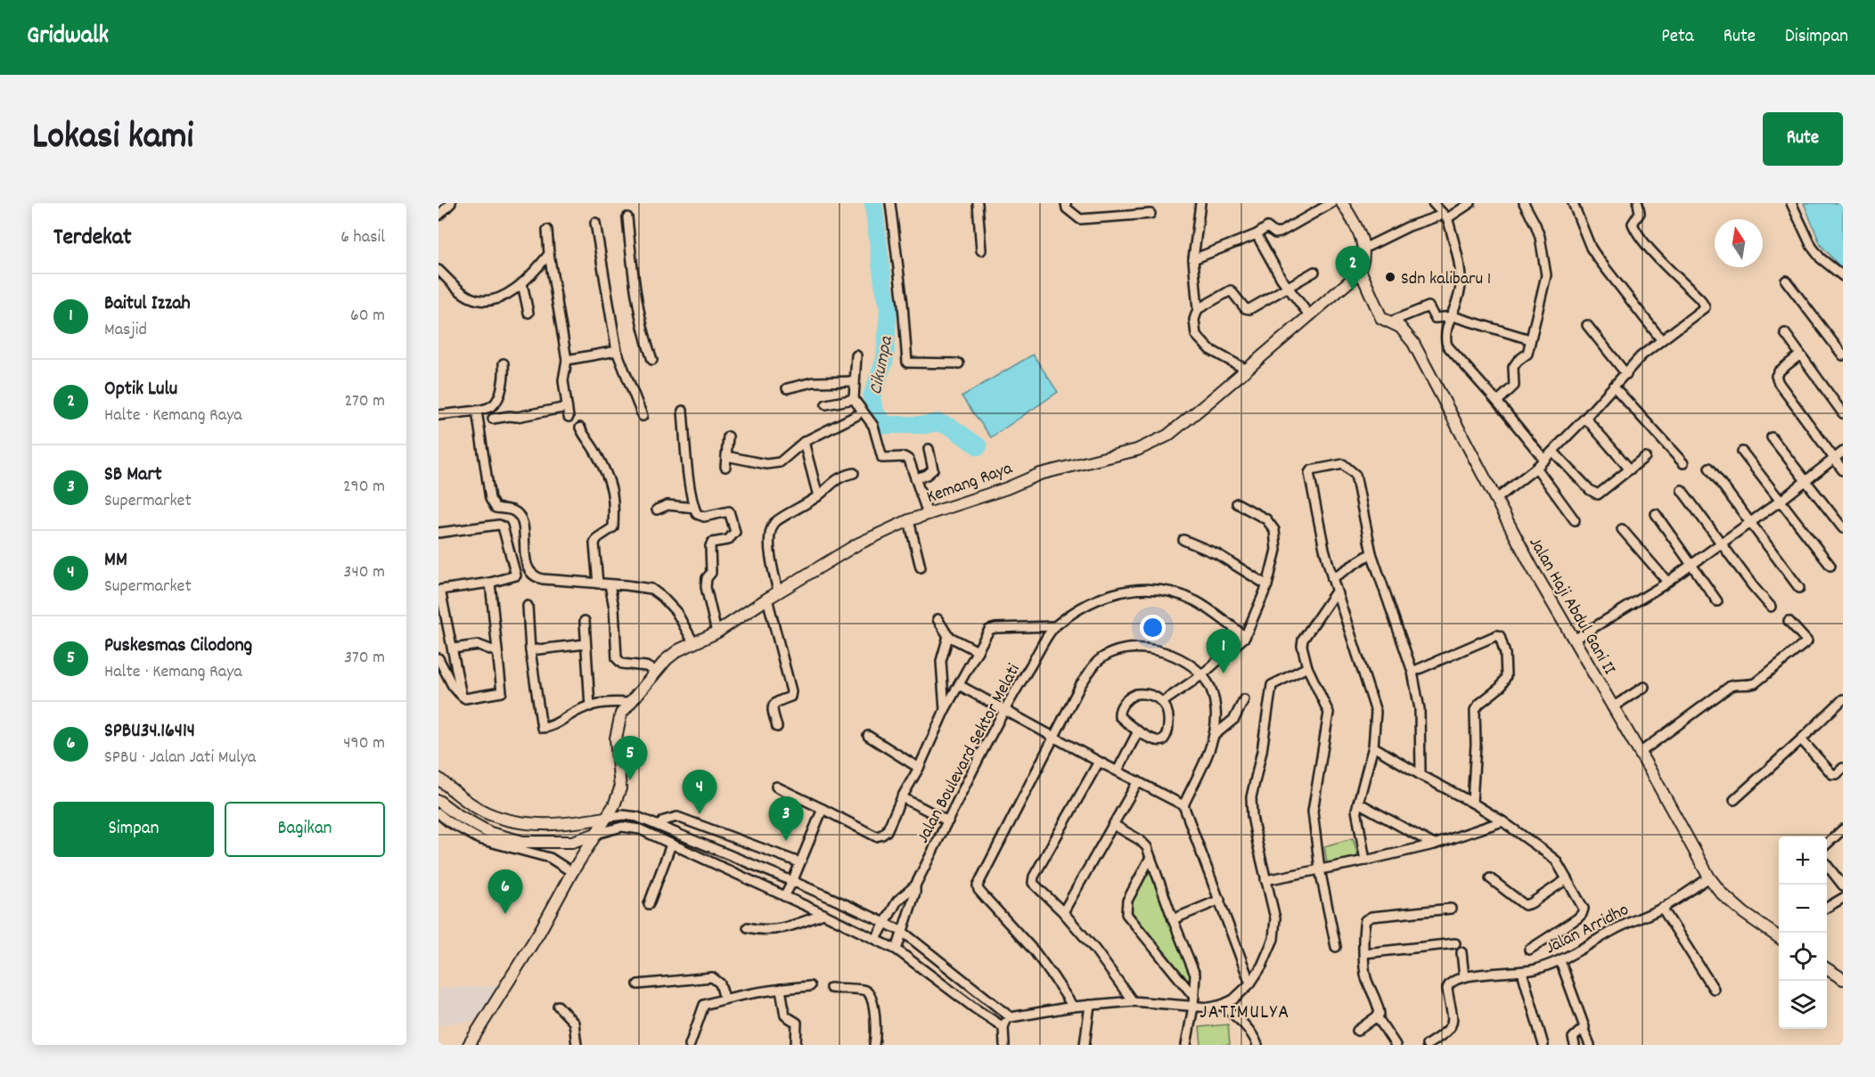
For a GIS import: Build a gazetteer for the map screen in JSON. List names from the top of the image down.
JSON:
{
  "streets": {
    "street": [
      "Kemang Raya",
      "Jalan Haji Abdul Gani II",
      "Jalan Boulevard Sektor Melati",
      "Jalan Arridho"
    ]
  },
  "crossings": [
    ["Kemang Raya", "Jalan Haji Abdul Gani II"],
    ["Jalan Haji Abdul Gani II", "Jalan Arridho"]
  ],
  "districts": ["JATIMULYA"],
  "water": ["Cikumpa"],
  "places": ["Sdn kalibaru 1"],
  "north": "top",
  "page": {
    "header": "Gridwalk",
    "nav": ["Peta", "Rute", "Disimpan"],
    "title": "Lokasi kami",
    "buttons": [
      "Rute",
      ["Simpan", "Bagikan"]
    ],
    "heading": ["Terdekat", "6 hasil"],
    "pins": [
      "2",
      "1",
      "5",
      "4",
      "3",
      "6"
    ],
    "list": [
      {
        "mark": "1",
        "name": "Baitul Izzah",
        "note": "Masjid",
        "value": "60 m"
      },
      {
        "mark": "2",
        "name": "Optik Lulu",
        "note": "Halte · Kemang Raya",
        "value": "270 m"
      },
      {
        "mark": "3",
        "name": "SB Mart",
        "note": "Supermarket",
        "value": "290 m"
      },
      {
        "mark": "4",
        "name": "MM",
        "note": "Supermarket",
        "value": "340 m"
      },
      {
        "mark": "5",
        "name": "Puskesmas Cilodong",
        "note": "Halte · Kemang Raya",
        "value": "370 m"
      },
      {
        "mark": "6",
        "name": "SPBU34.16414",
        "note": "SPBU · Jalan Jati Mulya",
        "value": "490 m"
      }
    ],
    "map_buttons": ["+", "−"]
  }
}
